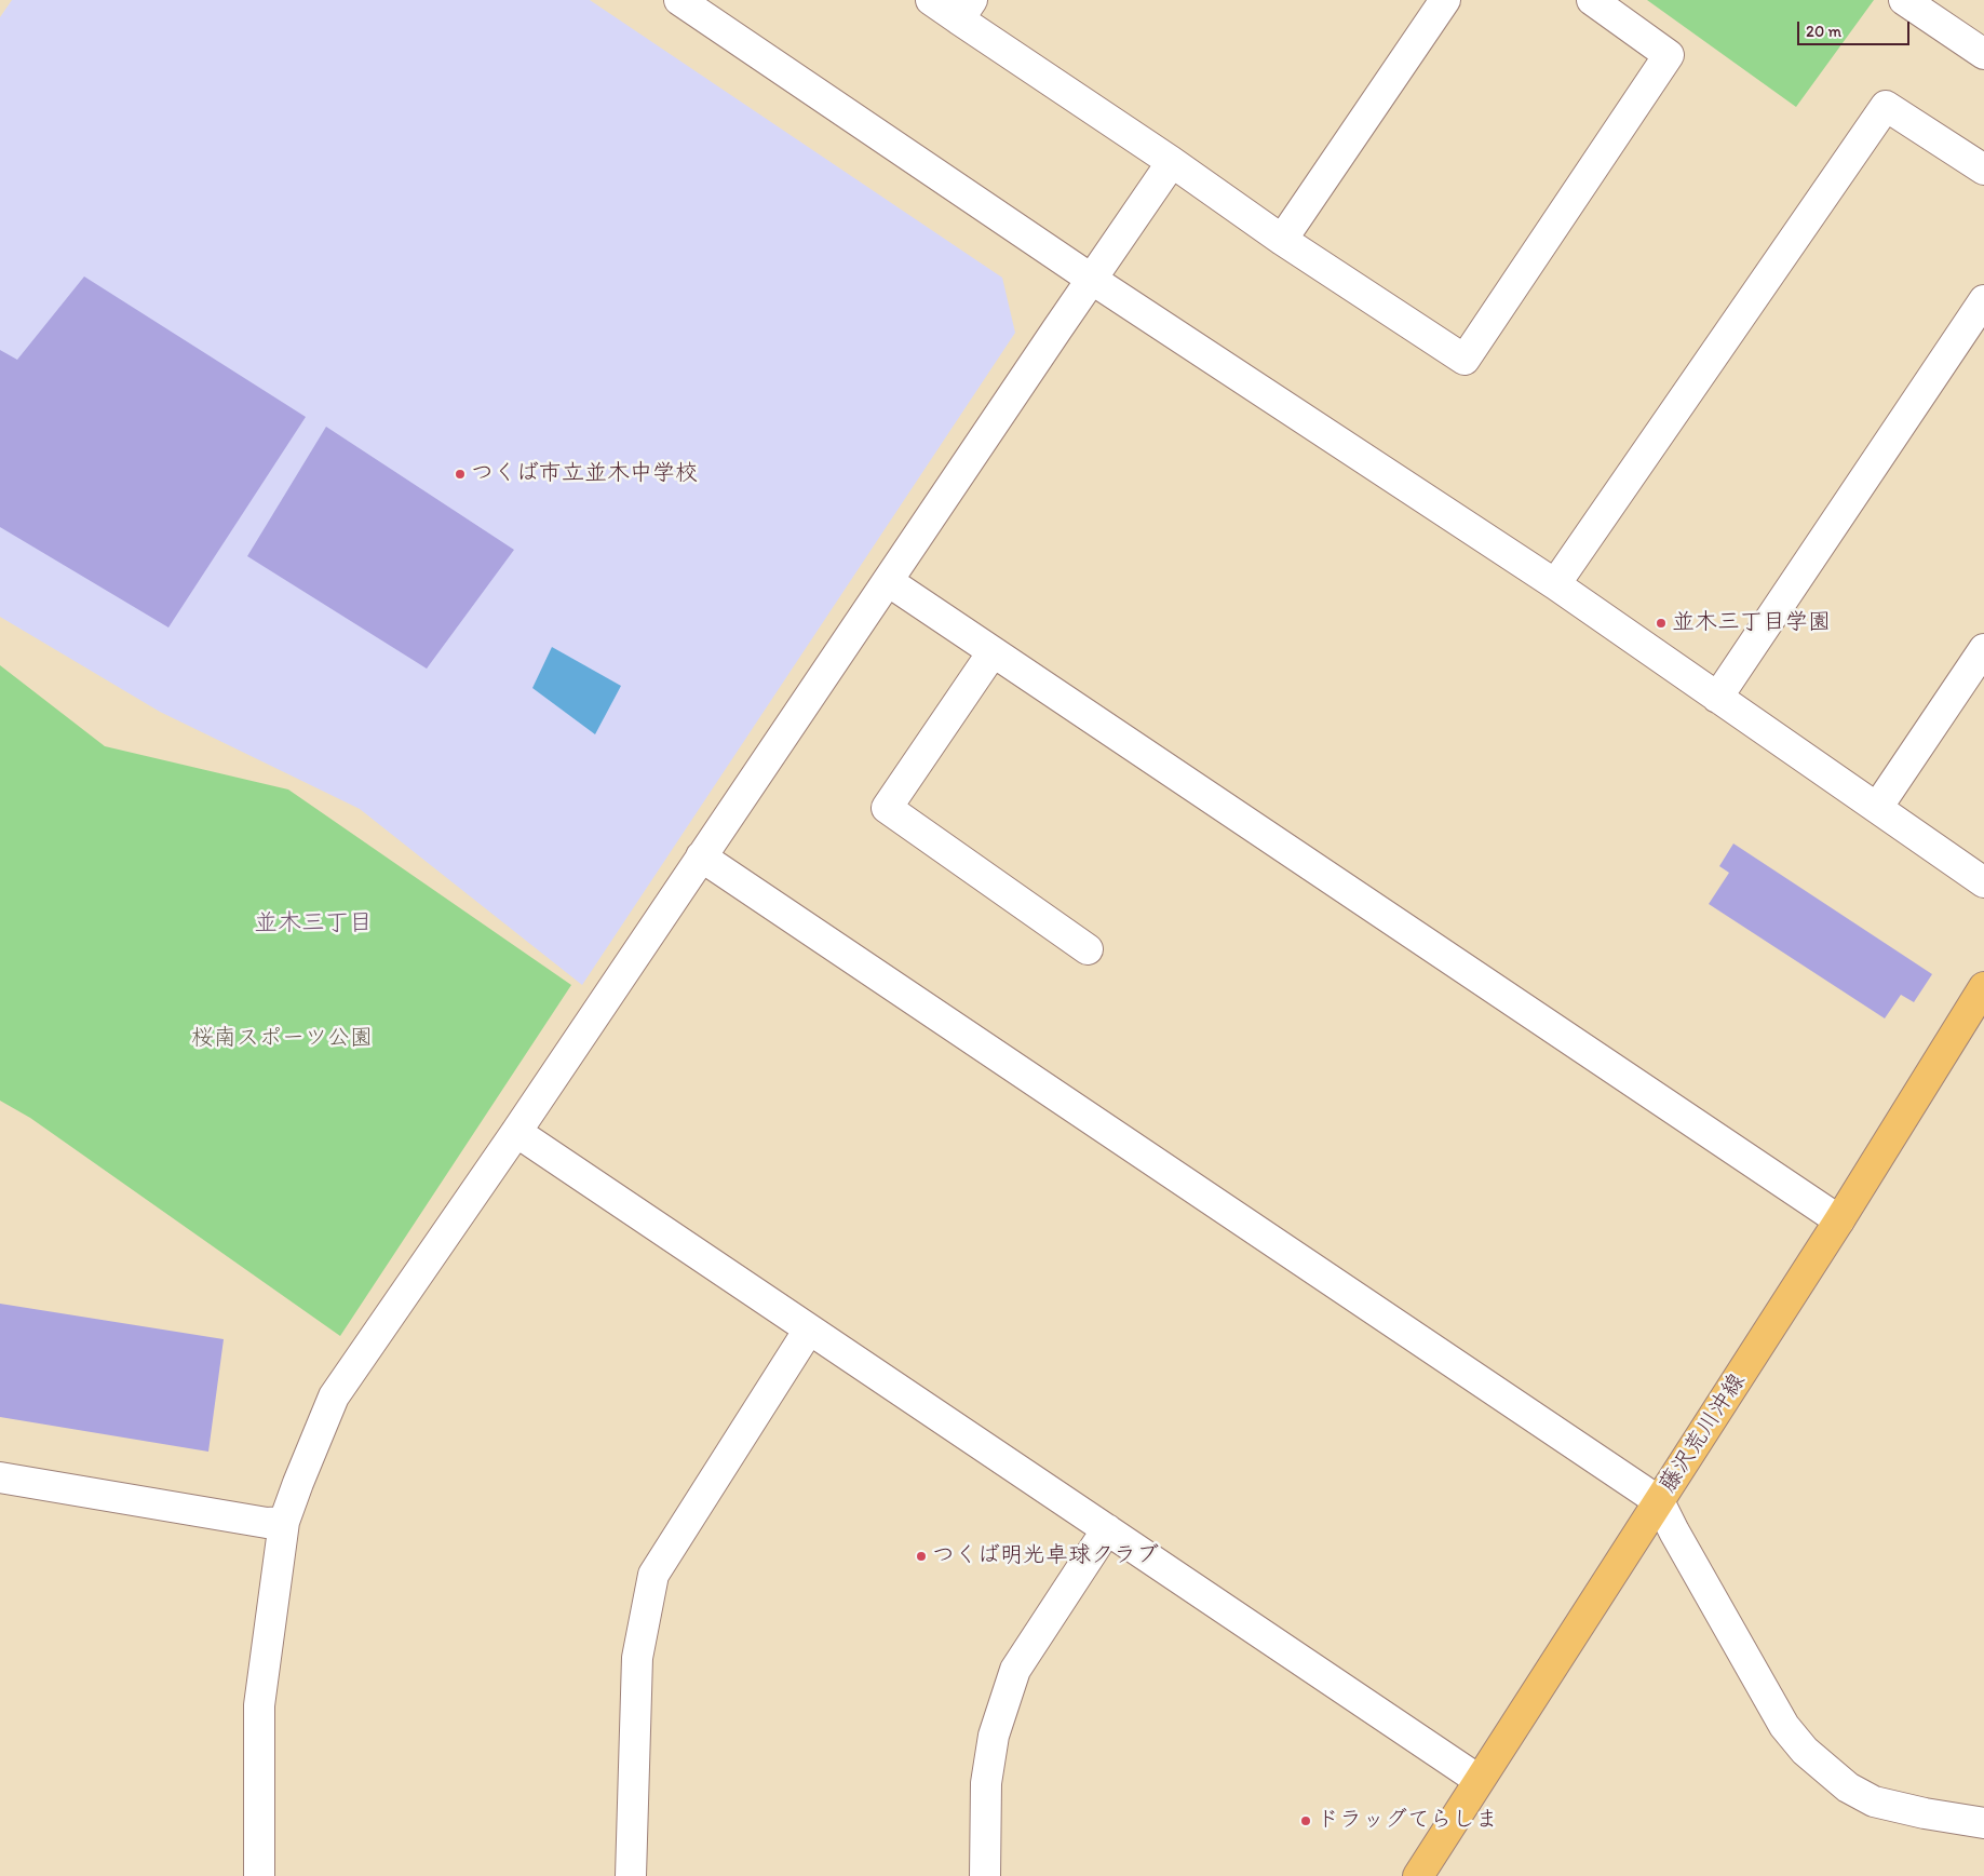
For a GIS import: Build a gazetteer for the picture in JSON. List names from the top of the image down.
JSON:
{
  "streets": {
    "main road": ["藤沢荒川沖線"]
  },
  "districts": ["並木三丁目"],
  "parks": ["桜南スポーツ公園"],
  "places": [
    "つくば市立並木中学校",
    "並木三丁目学園",
    "つくば明光卓球クラブ",
    "ドラッグてらしま"
  ],
  "scale_bar": "20 m"
}
